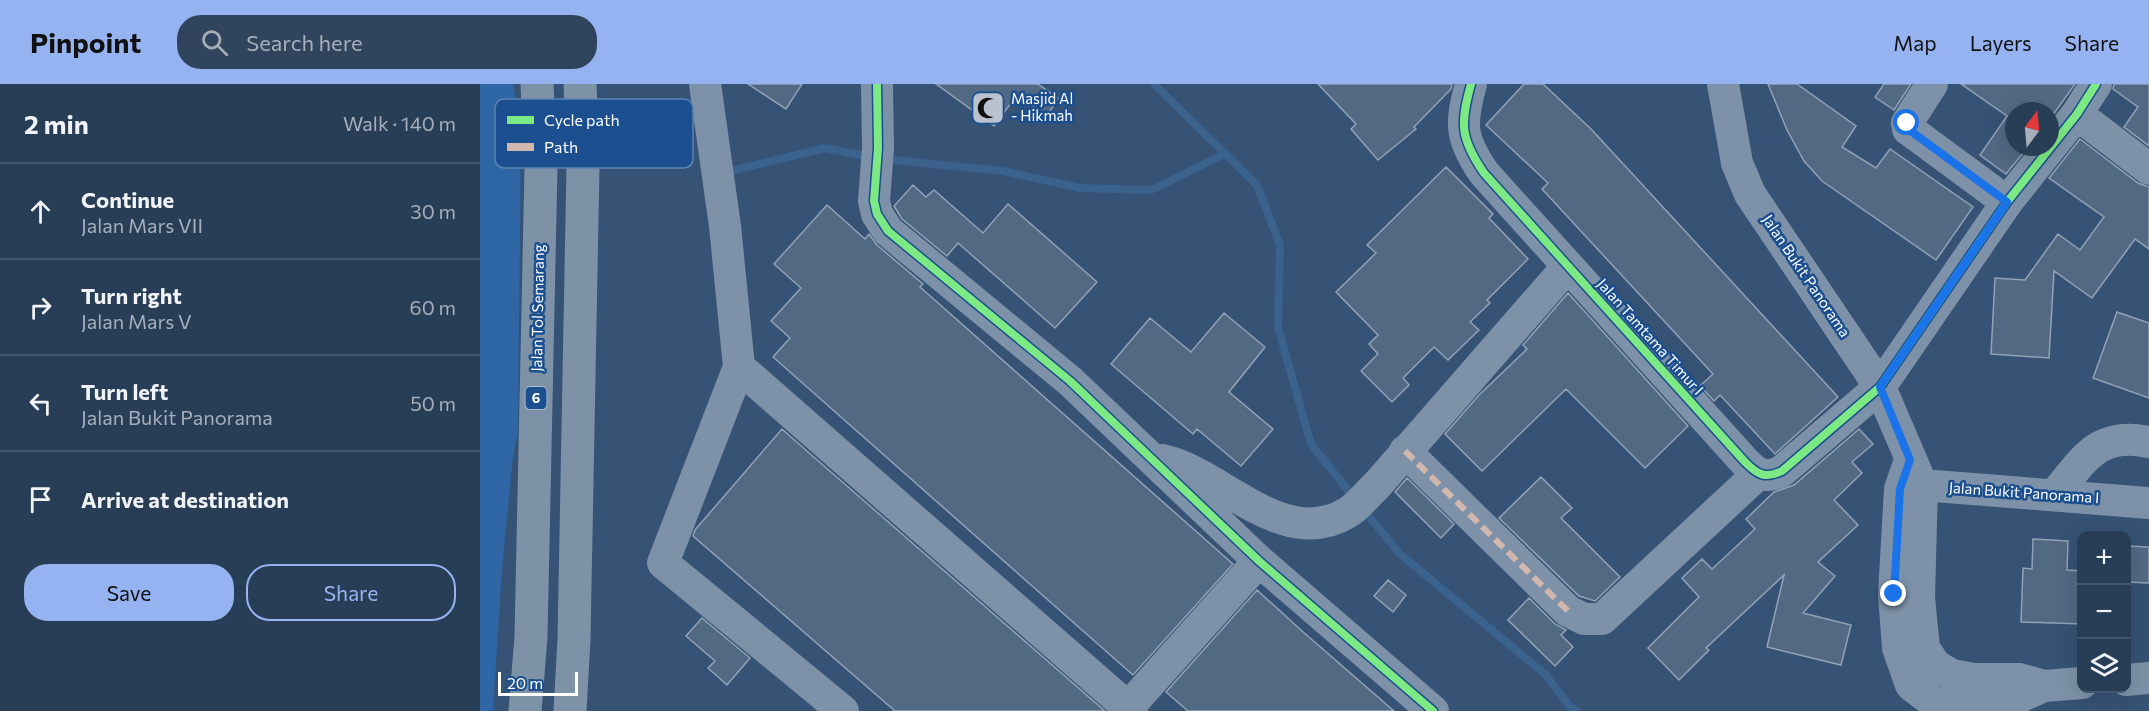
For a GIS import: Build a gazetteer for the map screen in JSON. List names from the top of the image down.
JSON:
{
  "streets": {
    "highway": ["Jalan Tol Semarang", "6"],
    "street": ["Jalan Bukit Panorama", "Jalan Tamtama Timur I", "Jalan Bukit Panorama I"]
  },
  "crossings": [
    ["Jalan Bukit Panorama", "Jalan Bukit Panorama I"]
  ],
  "places": {
    "mosque": ["Masjid Al - Hikmah"]
  },
  "legend": ["Cycle path", "Path"],
  "scale_bar": "20 m",
  "north": "top",
  "page": {
    "header": "Pinpoint",
    "search": "Search here",
    "nav": ["Map", "Layers", "Share"],
    "heading": ["2 min", "Walk · 140 m"],
    "list": [
      ["Continue", "Jalan Mars VII", "30 m"],
      ["Turn right", "Jalan Mars V", "60 m"],
      ["Turn left", "Jalan Bukit Panorama", "50 m"],
      "Arrive at destination"
    ],
    "map_buttons": ["+", "−"],
    "buttons": ["Save", "Share"],
    "scale": "20 m"
  }
}
